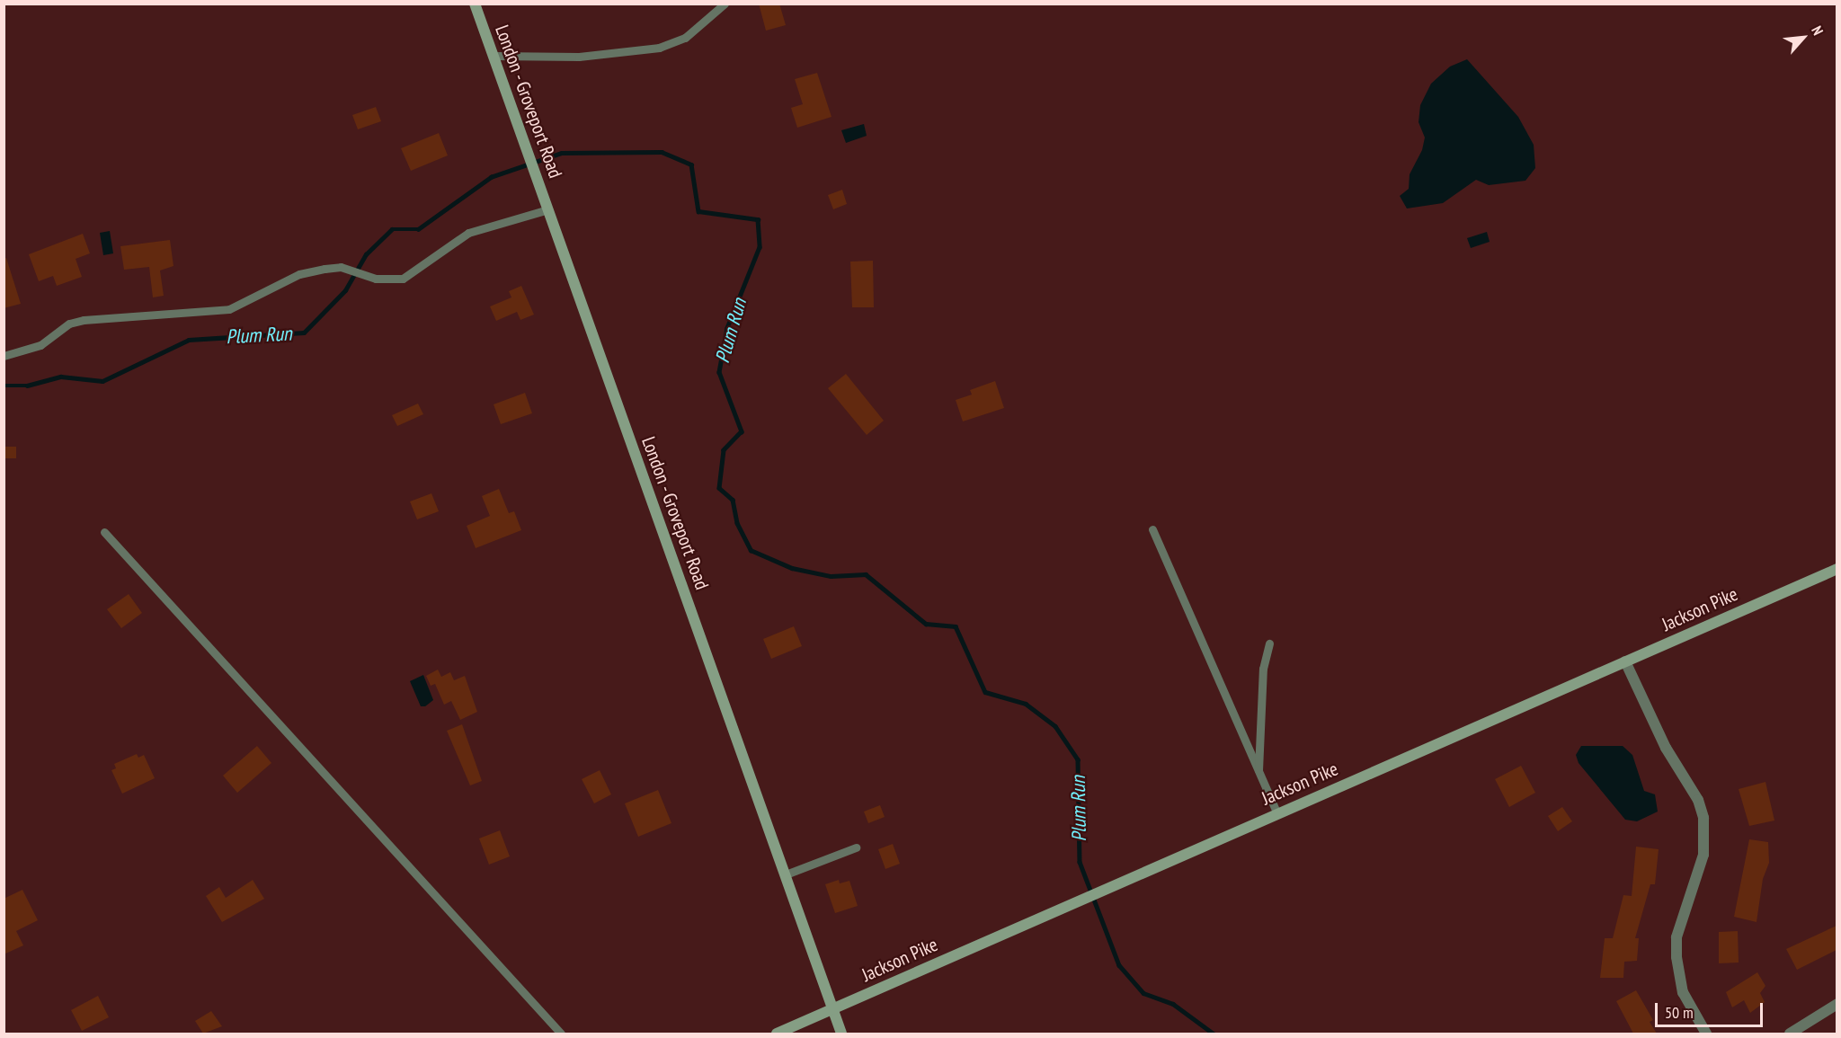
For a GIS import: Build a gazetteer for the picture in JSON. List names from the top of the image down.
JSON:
{
  "streets": {
    "main road": ["London - Groveport Road", "Jackson Pike"]
  },
  "crossings": [
    ["London - Groveport Road", "Jackson Pike"]
  ],
  "water": ["Plum Run"],
  "scale_bar": "50 m",
  "north": "top right"
}
